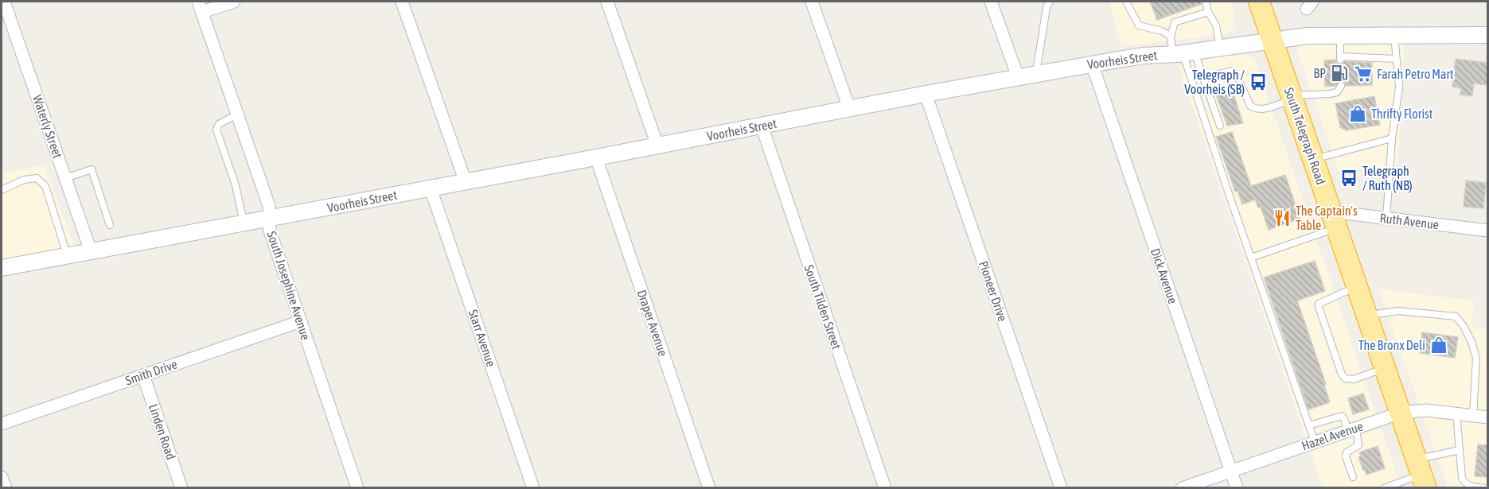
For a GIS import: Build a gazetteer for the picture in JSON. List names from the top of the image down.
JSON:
{
  "streets": {
    "highway": ["South Telegraph Road"],
    "street": [
      "Voorheis Street",
      "Waterly Street",
      "Ruth Avenue",
      "Dick Avenue",
      "South Josephine Avenue",
      "Pioneer Drive",
      "South Tilden Street",
      "Draper Avenue",
      "Starr Avenue",
      "Smith Drive",
      "Linden Road",
      "Hazel Avenue"
    ]
  },
  "crossings": [
    ["Voorheis Street", "Waterly Street"],
    ["Voorheis Street", "South Telegraph Road"],
    ["Voorheis Street", "Dick Avenue"],
    ["Voorheis Street", "South Josephine Avenue"],
    ["Voorheis Street", "Pioneer Drive"],
    ["Voorheis Street", "South Tilden Street"],
    ["Voorheis Street", "Draper Avenue"],
    ["Voorheis Street", "Starr Avenue"],
    ["South Telegraph Road", "Ruth Avenue"],
    ["South Telegraph Road", "Hazel Avenue"],
    ["Dick Avenue", "Hazel Avenue"],
    ["South Josephine Avenue", "Smith Drive"],
    ["Smith Drive", "Linden Road"]
  ],
  "places": {
    "fuel station": ["BP"],
    "supermarket": ["Farah Petro Mart"],
    "bus stop": ["Telegraph / Voorheis (SB)", "Telegraph / Ruth (NB)"],
    "shop": ["Thrifty Florist", "The Bronx Deli"],
    "restaurant": ["The Captain's Table"]
  }
}
